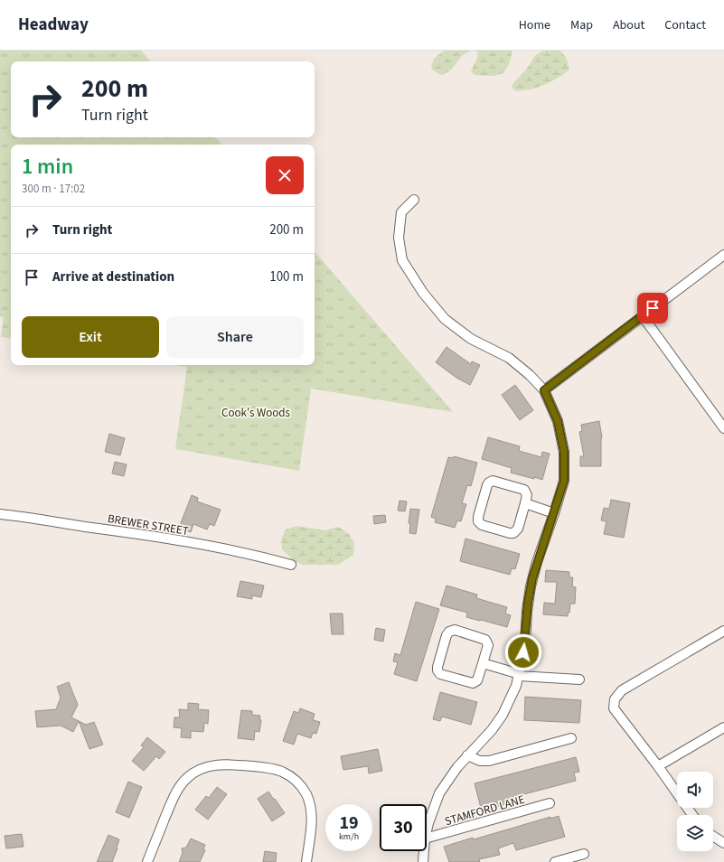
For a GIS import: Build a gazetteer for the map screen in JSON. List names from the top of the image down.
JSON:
{
  "streets": {
    "street": ["BREWER STREET", "STAMFORD LANE"]
  },
  "parks": ["Cook's Woods"],
  "page": {
    "header": "Headway",
    "nav": [
      "Home",
      "Map",
      "About",
      "Contact"
    ],
    "turn": ["200 m", "Turn right"],
    "heading": ["1 min", "300 m · 17:02"],
    "list": [
      {
        "name": "Turn right",
        "value": "200 m"
      },
      {
        "name": "Arrive at destination",
        "value": "100 m"
      }
    ],
    "buttons": ["Exit", "Share"],
    "speed": "19 km/h",
    "limit": "30"
  }
}
